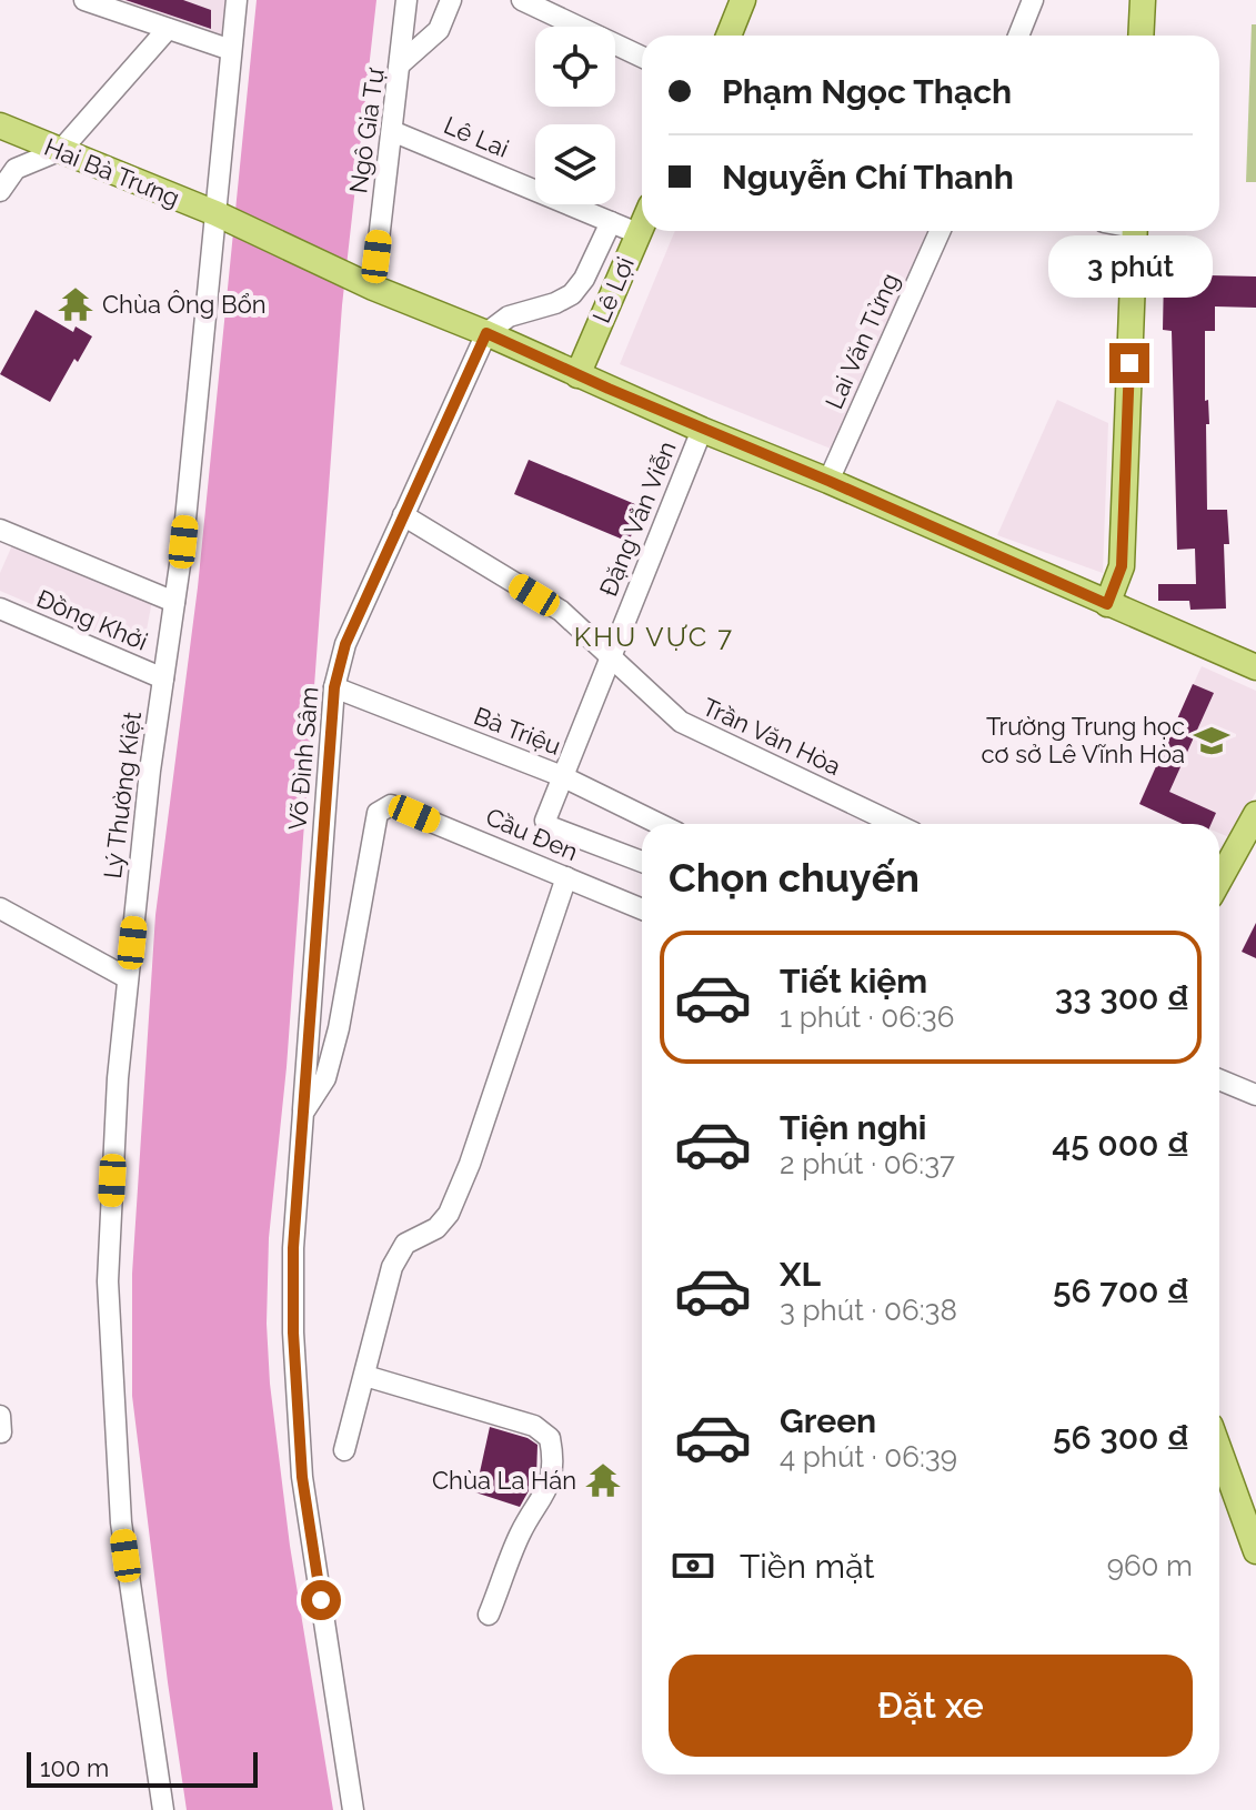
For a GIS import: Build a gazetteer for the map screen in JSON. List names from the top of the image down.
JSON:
{
  "streets": {
    "main road": ["Hai Bà Trưng", "Lê Lợi"],
    "street": [
      "Ngô Gia Tự",
      "Lê Lai",
      "Lai Văn Tửng",
      "Đặng Văn Viễn",
      "Đồng Khởi",
      "Bà Triệu",
      "Trần Văn Hòa",
      "Võ Đình Sâm",
      "Lý Thường Kiệt",
      "Cầu Đen"
    ]
  },
  "crossings": [
    ["Ngô Gia Tự", "Lê Lai"],
    ["Ngô Gia Tự", "Hai Bà Trưng"],
    ["Lê Lai", "Lê Lợi"],
    ["Hai Bà Trưng", "Lê Lợi"],
    ["Hai Bà Trưng", "Lai Văn Tửng"],
    ["Hai Bà Trưng", "Đặng Văn Viễn"],
    ["Hai Bà Trưng", "Võ Đình Sâm"],
    ["Hai Bà Trưng", "Lý Thường Kiệt"],
    ["Đặng Văn Viễn", "Bà Triệu"],
    ["Đặng Văn Viễn", "Trần Văn Hòa"],
    ["Đồng Khởi", "Lý Thường Kiệt"],
    ["Bà Triệu", "Võ Đình Sâm"],
    ["Trần Văn Hòa", "Võ Đình Sâm"],
    ["Võ Đình Sâm", "Cầu Đen"]
  ],
  "districts": ["KHU VỰC 7"],
  "places": {
    "temple": ["Chùa Ông Bổn", "Chùa La Hán"],
    "school or university": ["Trường Trung học cơ sở Lê Vĩnh Hòa"]
  },
  "scale_bar": "100 m",
  "page": {
    "banner": ["Phạm Ngọc Thạch", "Nguyễn Chí Thanh"],
    "bubble": "3 phút",
    "heading": "Chọn chuyến",
    "list": [
      {
        "name": "Tiết kiệm",
        "note": "1 phút · 06:36",
        "value": "33 300 ₫"
      },
      {
        "name": "Tiện nghi",
        "note": "2 phút · 06:37",
        "value": "45 000 ₫"
      },
      {
        "name": "XL",
        "note": "3 phút · 06:38",
        "value": "56 700 ₫"
      },
      {
        "name": "Green",
        "note": "4 phút · 06:39",
        "value": "56 300 ₫"
      }
    ],
    "pay": ["Tiền mặt", "960 m"],
    "buttons": "Đặt xe",
    "scale": "100 m"
  }
}
